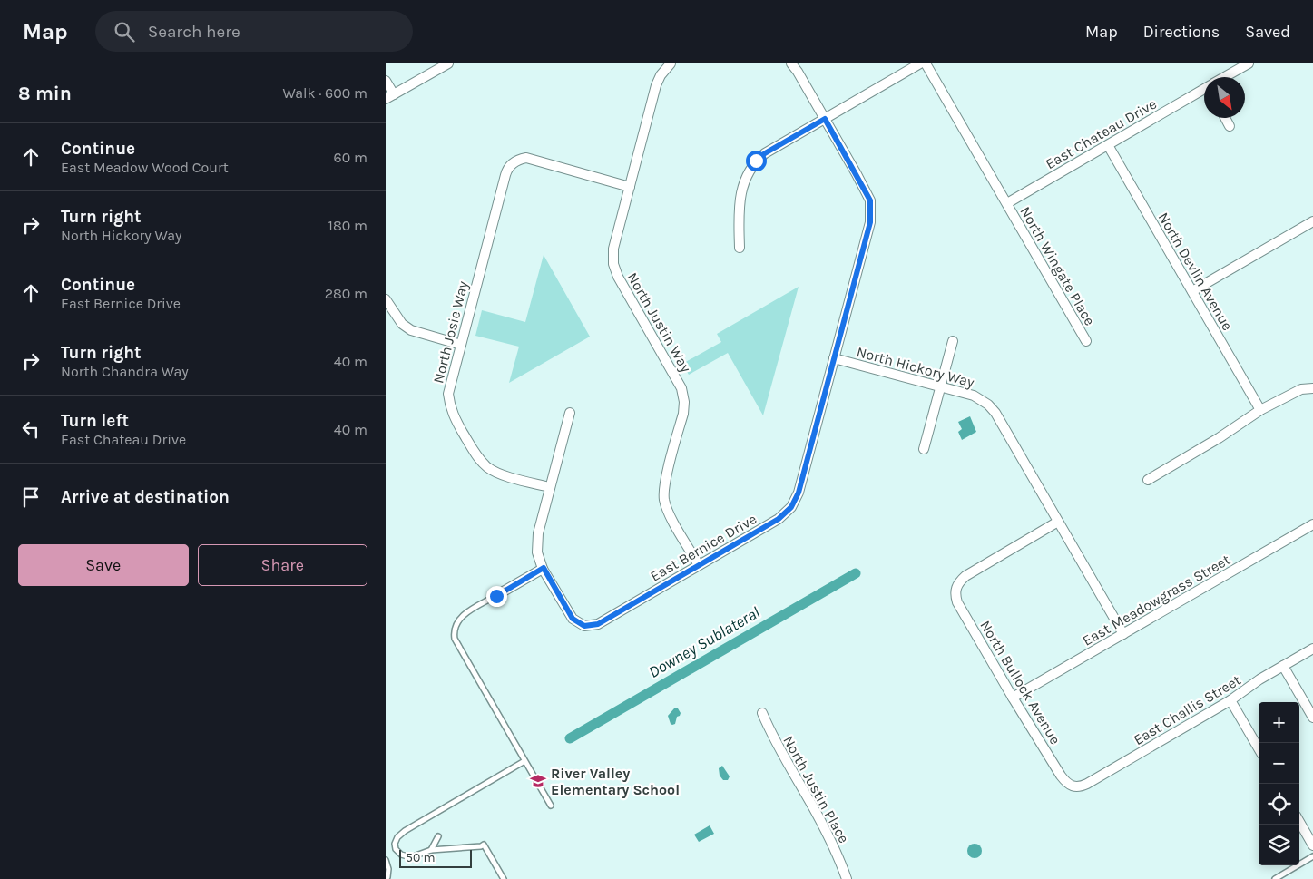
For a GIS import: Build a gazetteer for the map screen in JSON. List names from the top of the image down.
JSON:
{
  "streets": {
    "street": [
      "East Chateau Drive",
      "North Wingate Place",
      "North Devlin Avenue",
      "North Justin Way",
      "North Josie Way",
      "North Hickory Way",
      "East Bernice Drive",
      "East Meadowgrass Street",
      "North Bullock Avenue",
      "East Challis Street",
      "North Justin Place"
    ]
  },
  "crossings": [
    ["East Chateau Drive", "North Wingate Place"],
    ["East Chateau Drive", "North Devlin Avenue"],
    ["North Justin Way", "North Josie Way"],
    ["North Justin Way", "East Bernice Drive"],
    ["North Hickory Way", "East Bernice Drive"],
    ["North Hickory Way", "East Meadowgrass Street"],
    ["North Hickory Way", "North Bullock Avenue"],
    ["East Meadowgrass Street", "North Bullock Avenue"],
    ["North Bullock Avenue", "East Challis Street"]
  ],
  "water": ["Downey Sublateral"],
  "places": {
    "school or university": ["River Valley Elementary School"]
  },
  "scale_bar": "50 m",
  "north": "bottom right",
  "page": {
    "header": "Map",
    "search": "Search here",
    "nav": ["Map", "Directions", "Saved"],
    "heading": ["8 min", "Walk · 600 m"],
    "list": [
      ["Continue", "East Meadow Wood Court", "60 m"],
      ["Turn right", "North Hickory Way", "180 m"],
      ["Continue", "East Bernice Drive", "280 m"],
      ["Turn right", "North Chandra Way", "40 m"],
      ["Turn left", "East Chateau Drive", "40 m"],
      "Arrive at destination"
    ],
    "buttons": ["Save", "Share"],
    "map_buttons": ["+", "−"],
    "scale": "50 m"
  }
}
